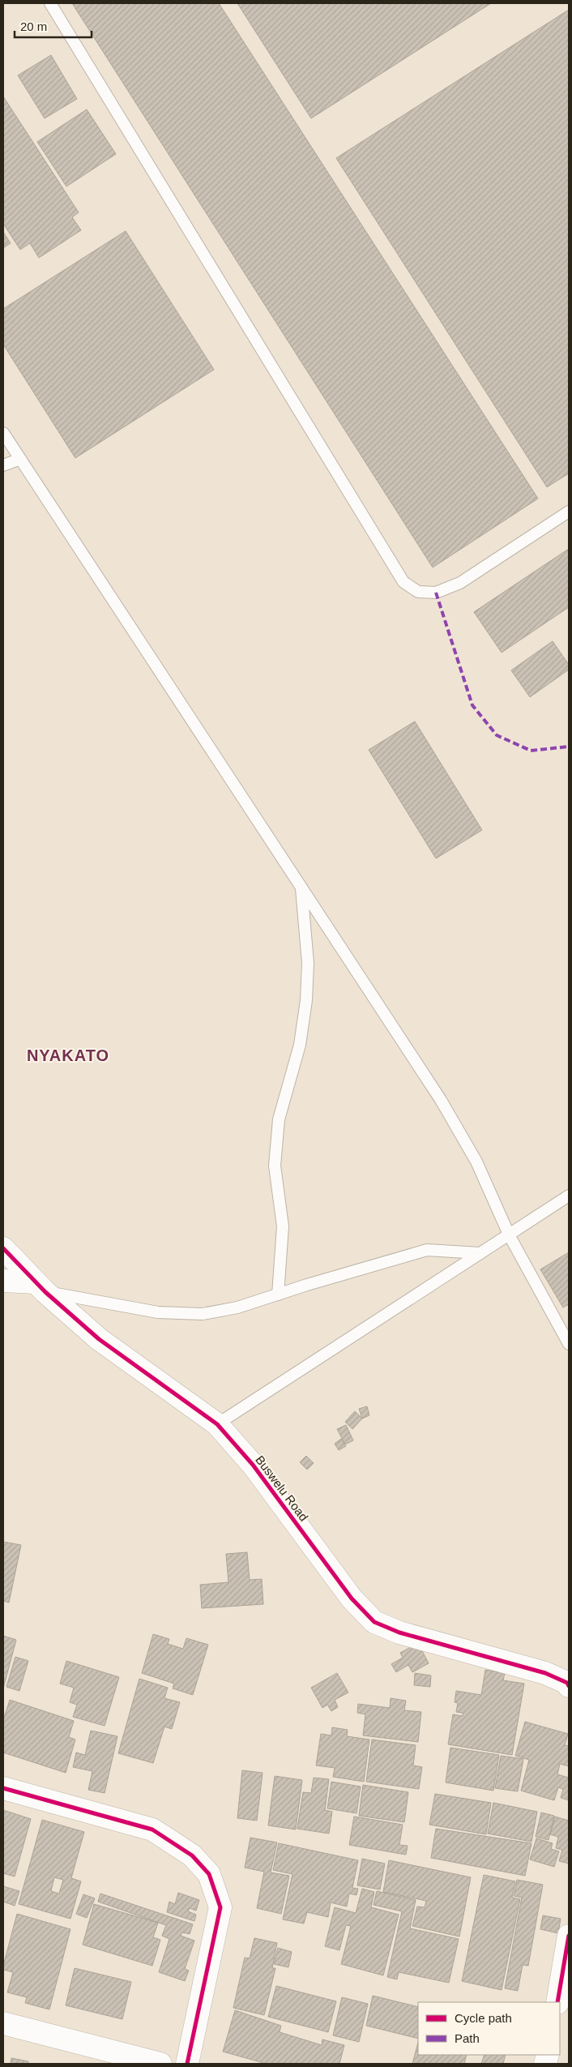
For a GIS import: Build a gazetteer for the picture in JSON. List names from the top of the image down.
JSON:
{
  "streets": {
    "street": ["Buswelu Road"]
  },
  "districts": ["NYAKATO"],
  "legend": ["Cycle path", "Path"],
  "scale_bar": "20 m"
}
